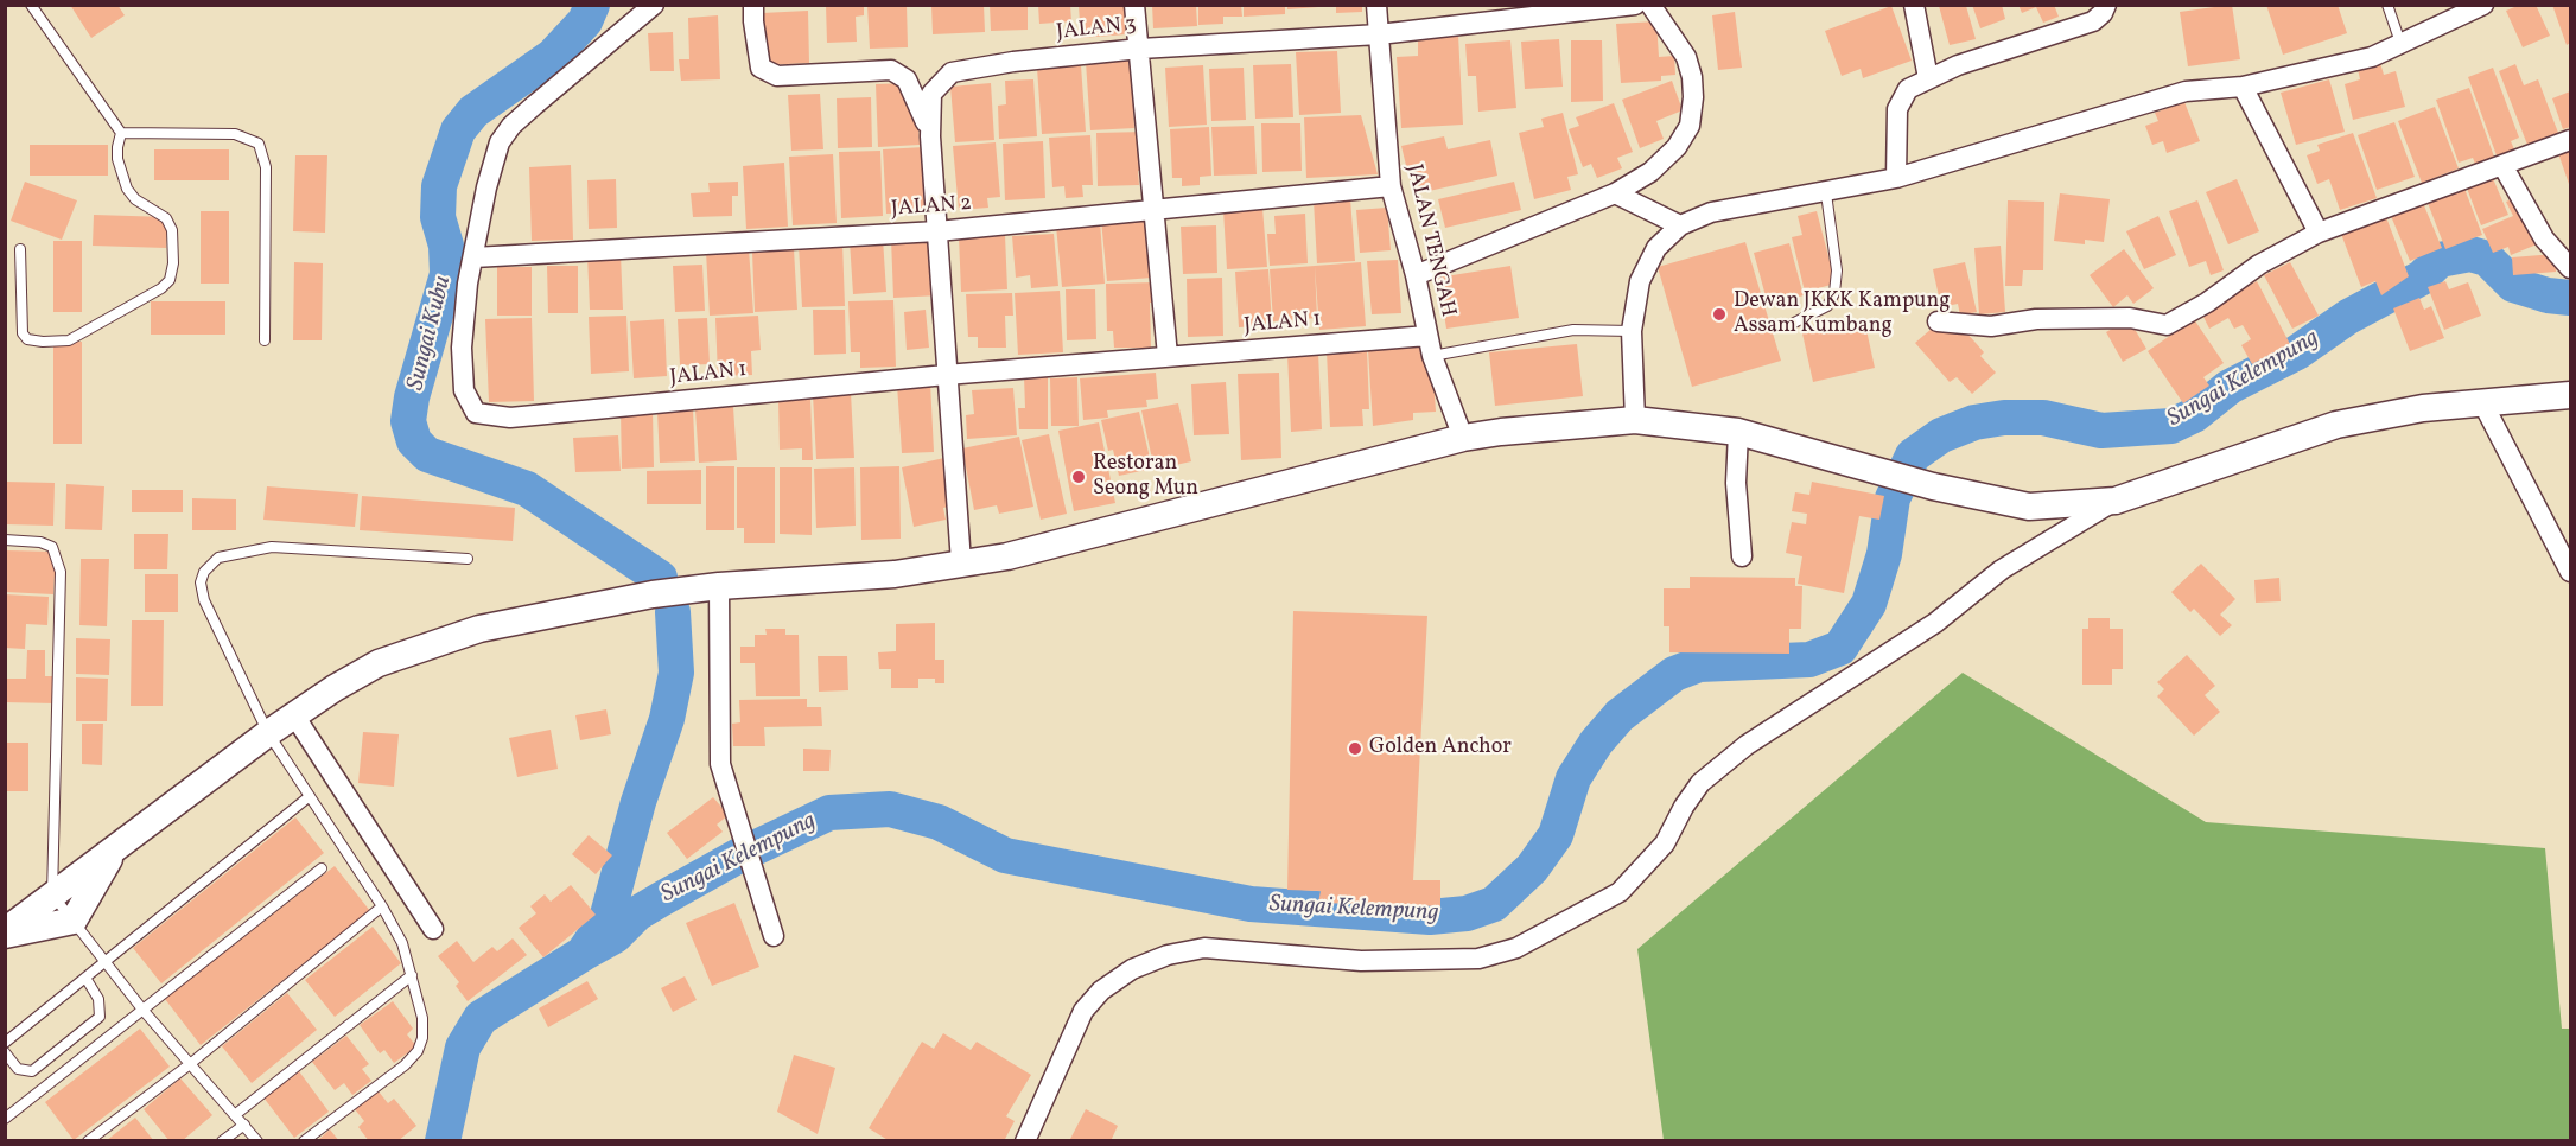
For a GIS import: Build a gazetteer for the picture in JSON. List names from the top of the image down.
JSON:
{
  "streets": {
    "street": [
      "JALAN 3",
      "JALAN 2",
      "JALAN TENGAH",
      "JALAN 1"
    ]
  },
  "crossings": [
    ["JALAN 3", "JALAN TENGAH"],
    ["JALAN 2", "JALAN TENGAH"],
    ["JALAN 2", "JALAN 1"],
    ["JALAN TENGAH", "JALAN 1"]
  ],
  "water": ["Sungai Kubu", "Sungai Kelempung"],
  "places": ["Dewan JKKK Kampung Assam Kumbang", "Restoran Seong Mun", "Golden Anchor"]
}
